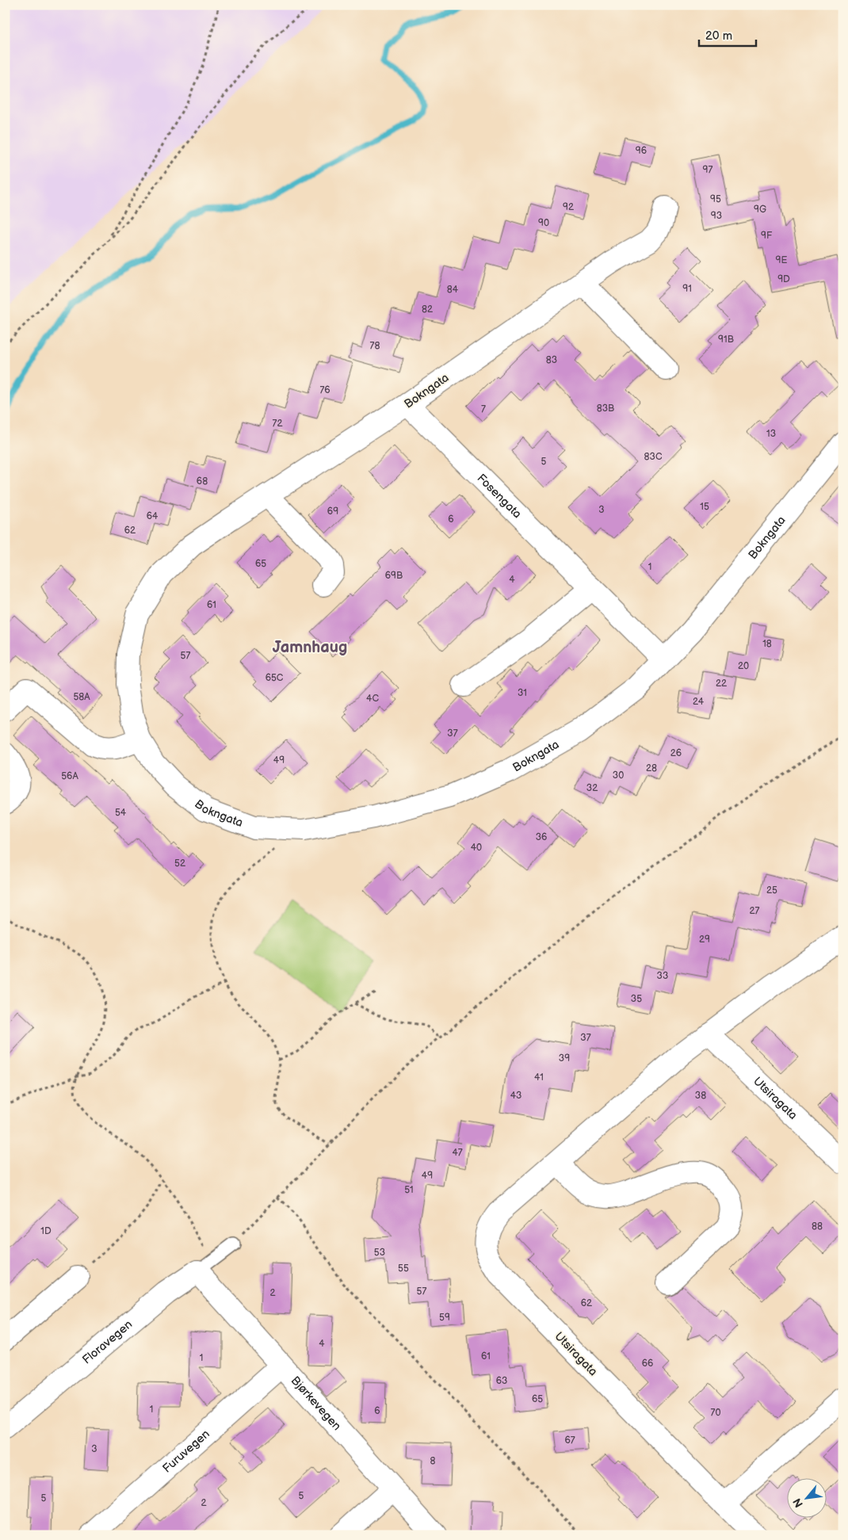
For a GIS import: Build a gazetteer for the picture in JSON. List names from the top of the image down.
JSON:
{
  "streets": {
    "street": [
      "Bokngata",
      "Fosengata",
      "Utsiragata",
      "Floravegen",
      "Bjørkevegen",
      "Furuvegen"
    ]
  },
  "crossings": [
    ["Bokngata", "Fosengata"],
    ["Floravegen", "Bjørkevegen"],
    ["Bjørkevegen", "Furuvegen"]
  ],
  "districts": ["Jamnhaug"],
  "house_numbers": [
    "96",
    "97",
    "95",
    "92",
    "9G",
    "93",
    "90",
    "9F",
    "9E",
    "9D",
    "91",
    "84",
    "82",
    "91B",
    "78",
    "83",
    "76",
    "83B",
    "7",
    "72",
    "13",
    "83C",
    "5",
    "68",
    "15",
    "3",
    "69",
    "64",
    "6",
    "62",
    "65",
    "1",
    "69B",
    "4",
    "61",
    "18",
    "57",
    "20",
    "65C",
    "22",
    "31",
    "58A",
    "4C",
    "24",
    "37",
    "26",
    "49",
    "28",
    "30",
    "56A",
    "32",
    "54",
    "36",
    "40",
    "52",
    "25",
    "27",
    "29",
    "33",
    "35",
    "37",
    "39",
    "41",
    "43",
    "38",
    "47",
    "49",
    "51",
    "88",
    "1D",
    "53",
    "55",
    "57",
    "2",
    "62",
    "59",
    "4",
    "61",
    "1",
    "66",
    "63",
    "65",
    "1",
    "6",
    "70",
    "67",
    "3",
    "8",
    "5",
    "5",
    "2"
  ],
  "scale_bar": "20 m",
  "north": "bottom left"
}
